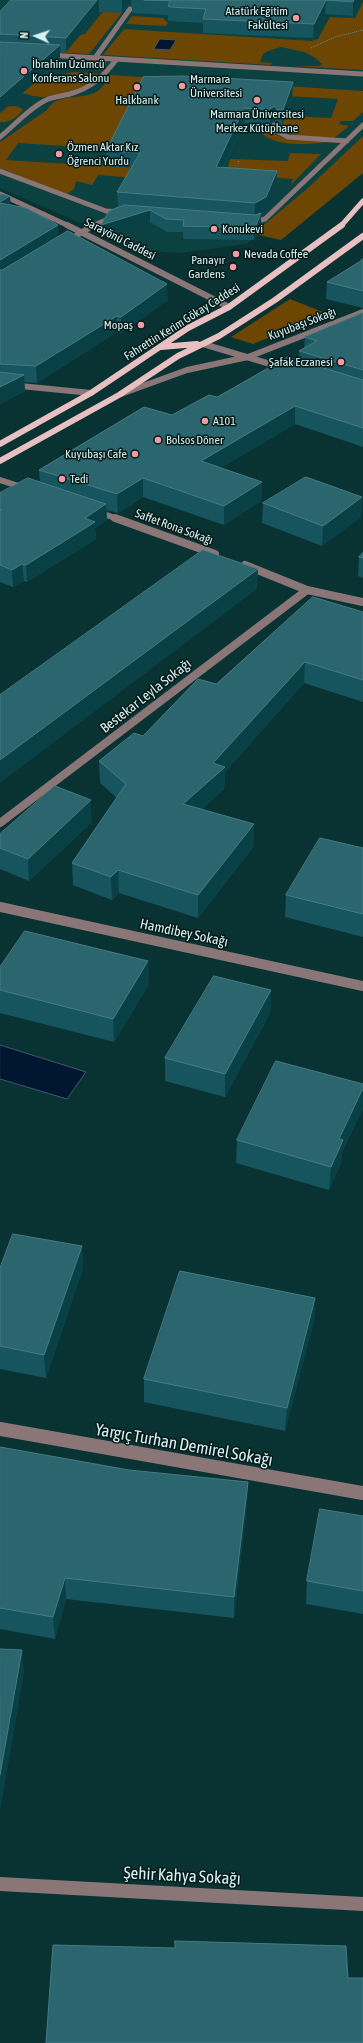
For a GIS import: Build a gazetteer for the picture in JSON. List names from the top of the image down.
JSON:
{
  "streets": {
    "main road": ["Fahrettin Kerim Gökay Caddesi"],
    "street": [
      "Sarayönü Caddesi",
      "Kuyubaşı Sokağı",
      "Saffet Rona Sokağı",
      "Bestekar Leyla Sokağı",
      "Hamdibey Sokağı",
      "Yargıç Turhan Demirel Sokağı",
      "Şehir Kahya Sokağı"
    ]
  },
  "crossings": [
    ["Sarayönü Caddesi", "Fahrettin Kerim Gökay Caddesi"],
    ["Fahrettin Kerim Gökay Caddesi", "Kuyubaşı Sokağı"]
  ],
  "places": [
    "Atatürk Eğitim Fakültesi",
    "İbrahim Üzümcü Konferans Salonu",
    "Marmara Üniversitesi",
    "Halkbank",
    "Marmara Üniversitesi Merkez Kütüphane",
    "Özmen Aktar Kız Öğrenci Yurdu",
    "Konukevi",
    "Nevada Coffee",
    "Panayır Gardens",
    "Mopaş",
    "Şafak Eczanesi",
    "A101",
    "Bolsos Döner",
    "Kuyubaşı Cafe",
    "Tedi"
  ],
  "north": "left"
}
